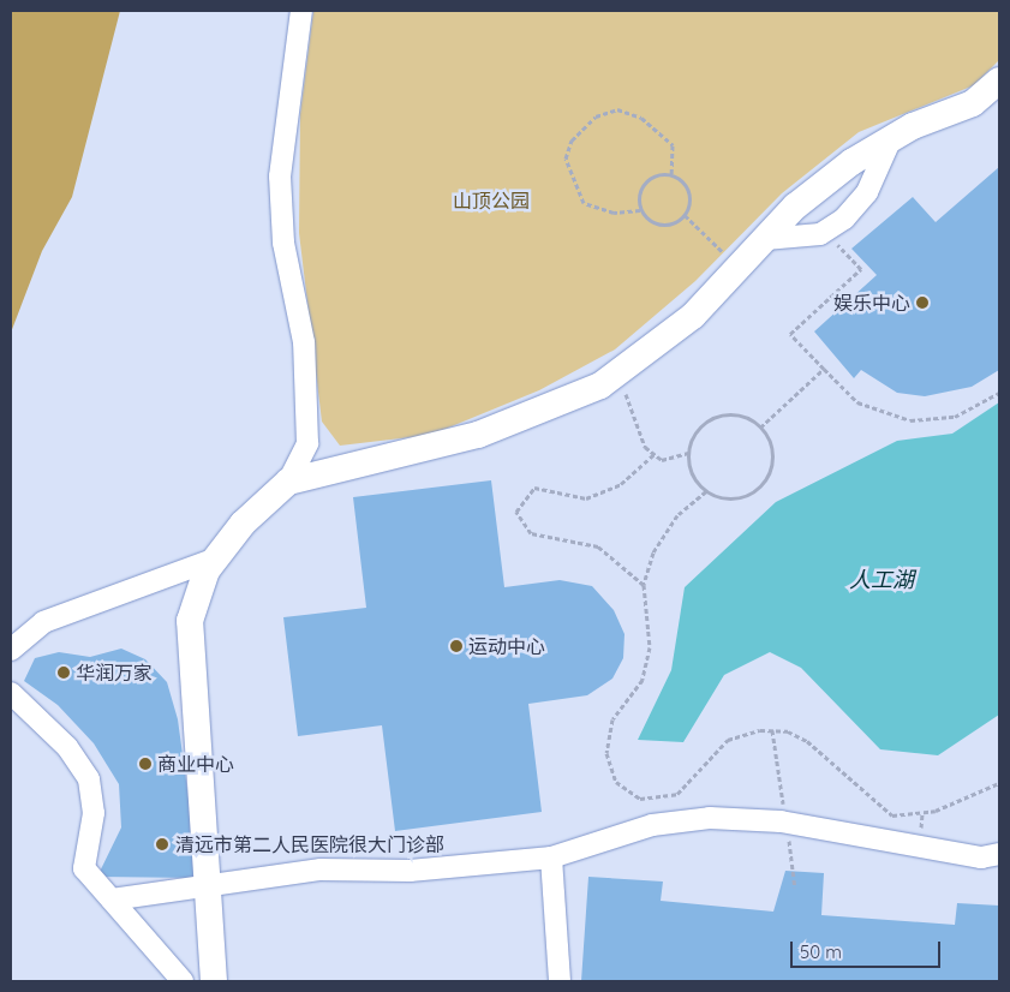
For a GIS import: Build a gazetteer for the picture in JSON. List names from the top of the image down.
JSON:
{
  "water": ["人工湖"],
  "parks": ["山顶公园"],
  "places": [
    "娱乐中心",
    "运动中心",
    "华润万家",
    "商业中心",
    "清远市第二人民医院很大门诊部"
  ],
  "scale_bar": "50 m"
}
